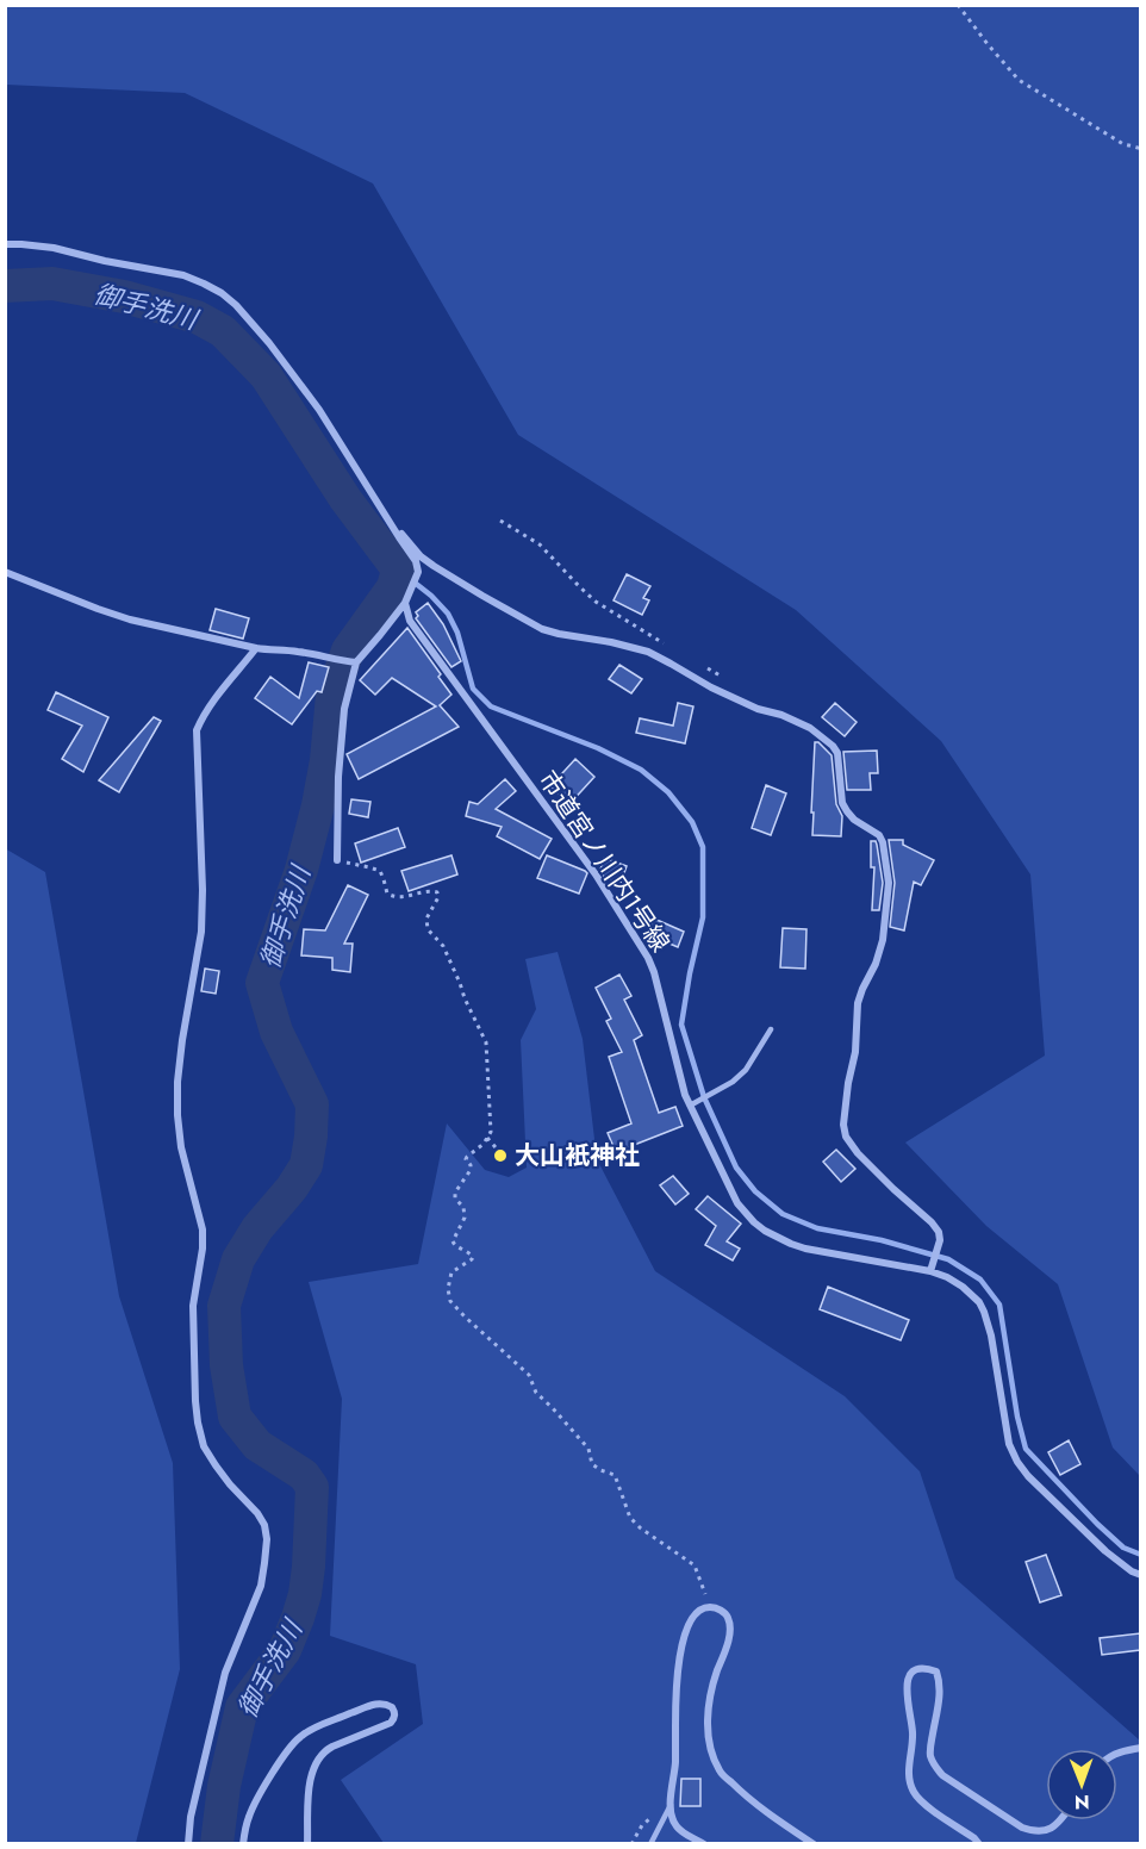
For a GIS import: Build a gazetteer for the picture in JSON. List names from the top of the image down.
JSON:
{
  "streets": {
    "street": ["市道宮ノ川内1号線"]
  },
  "water": ["御手洗川"],
  "places": ["大山衹神社"],
  "north": "bottom"
}
